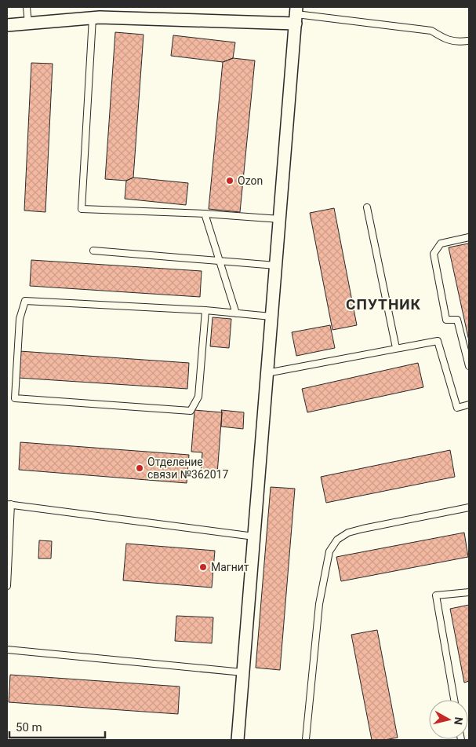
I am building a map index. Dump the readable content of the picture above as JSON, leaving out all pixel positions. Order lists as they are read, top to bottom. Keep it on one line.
{"districts":["СПУТНИК"],"places":["Ozon","Отделение связи №362017","Магнит"],"scale_bar":"50 m","north":"right"}
